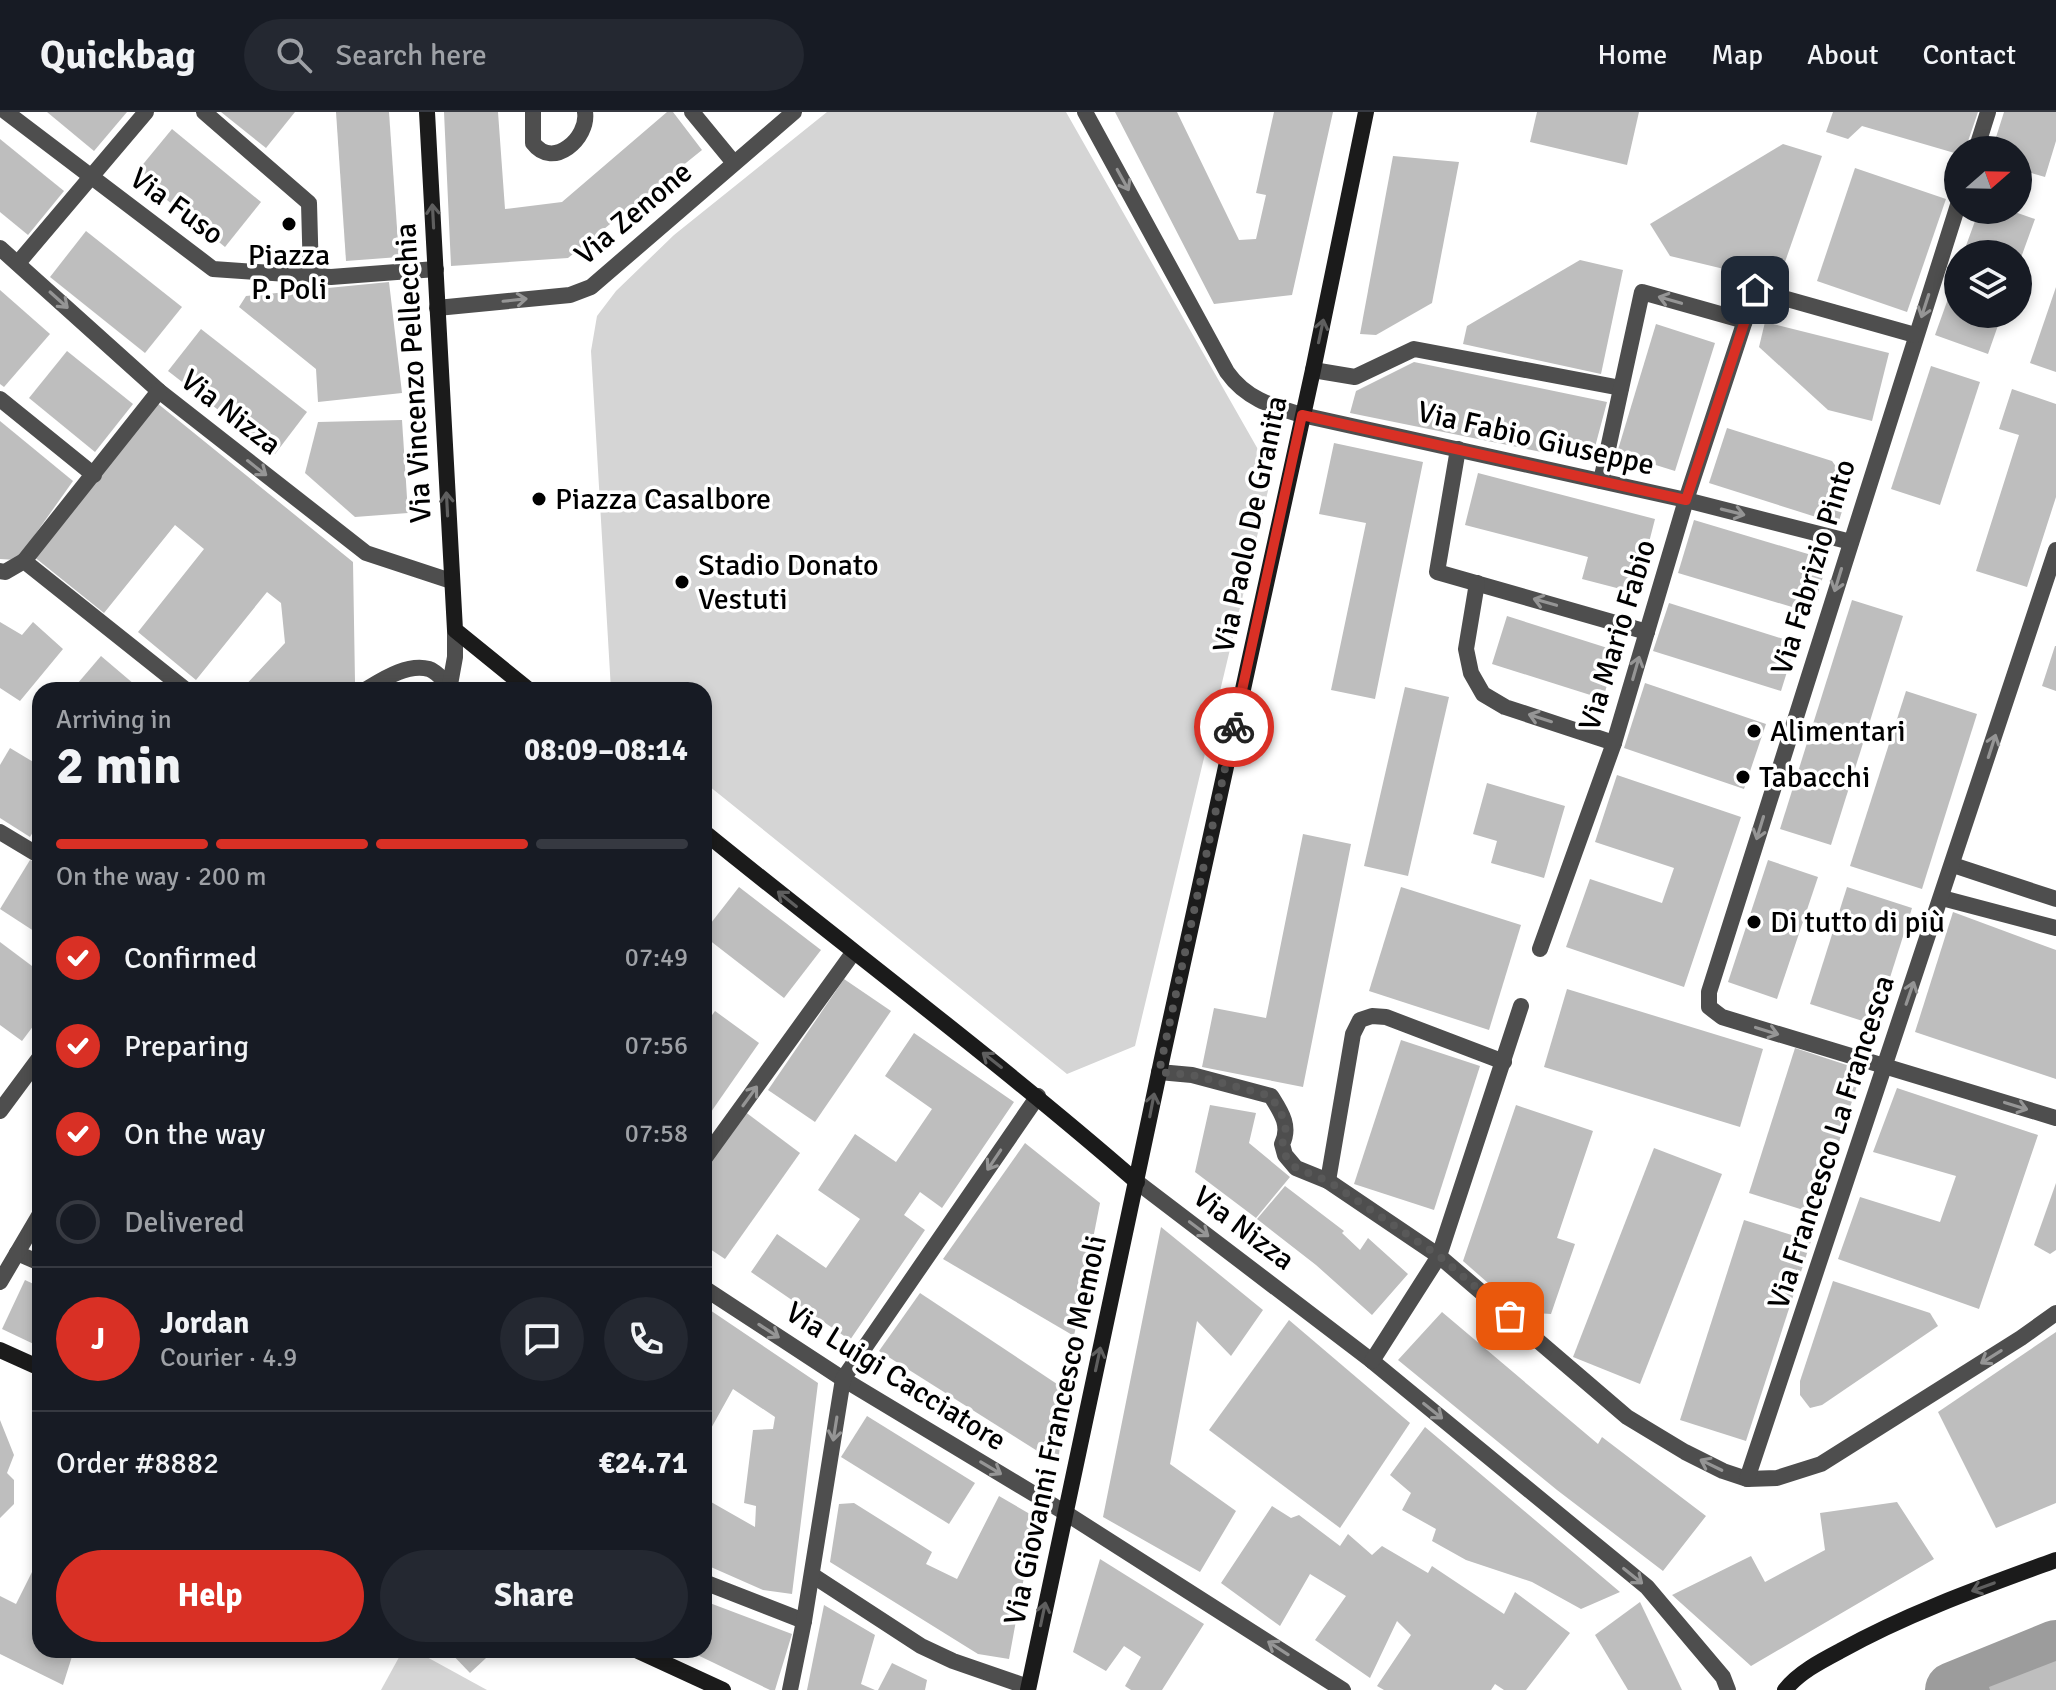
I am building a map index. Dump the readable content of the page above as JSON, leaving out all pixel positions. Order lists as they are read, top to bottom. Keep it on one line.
{"streets":{"main road":["Via Vincenzo Pellecchia","Via Nizza","Via Paolo De Granita","Via Giovanni Francesco Memoli"],"street":["Via Fuso","Via Zenone","Via Fabio Giuseppe","Via Fabrizio Pinto","Via Mario Fabio","Via Francesco La Francesca","Via Luigi Cacciatore"]},"crossings":[["Via Fuso","Via Vincenzo Pellecchia"],["Via Zenone","Via Vincenzo Pellecchia"],["Via Vincenzo Pellecchia","Via Nizza"],["Via Nizza","Via Paolo De Granita"],["Via Nizza","Via Giovanni Francesco Memoli"],["Via Fabio Giuseppe","Via Paolo De Granita"],["Via Fabio Giuseppe","Via Fabrizio Pinto"],["Via Fabio Giuseppe","Via Mario Fabio"],["Via Paolo De Granita","Via Giovanni Francesco Memoli"],["Via Fabrizio Pinto","Via Mario Fabio"],["Via Fabrizio Pinto","Via Francesco La Francesca"],["Via Luigi Cacciatore","Via Giovanni Francesco Memoli"]],"one_way":["Via Zenone","Via Vincenzo Pellecchia","Via Fabio Giuseppe","Via Fabrizio Pinto","Via Francesco La Francesca","Via Giovanni Francesco Memoli"],"places":["Piazza P. Poli","Piazza Casalbore","Stadio Donato Vestuti","Alimentari","Tabacchi","Di tutto di più"],"north":"right","page":{"header":"Quickbag","search":"Search here","nav":["Home","Map","About","Contact"],"heading":["2 min","Arriving in","08:09–08:14"],"panel":["Jordan","Courier · 4.9","Order #8882","€24.71"],"bar":"On the way · 200 m","list":[["Confirmed","07:49"],["Preparing","07:56"],["On the way","07:58"],"Delivered"],"round":"J","buttons":["Help","Share"]}}
